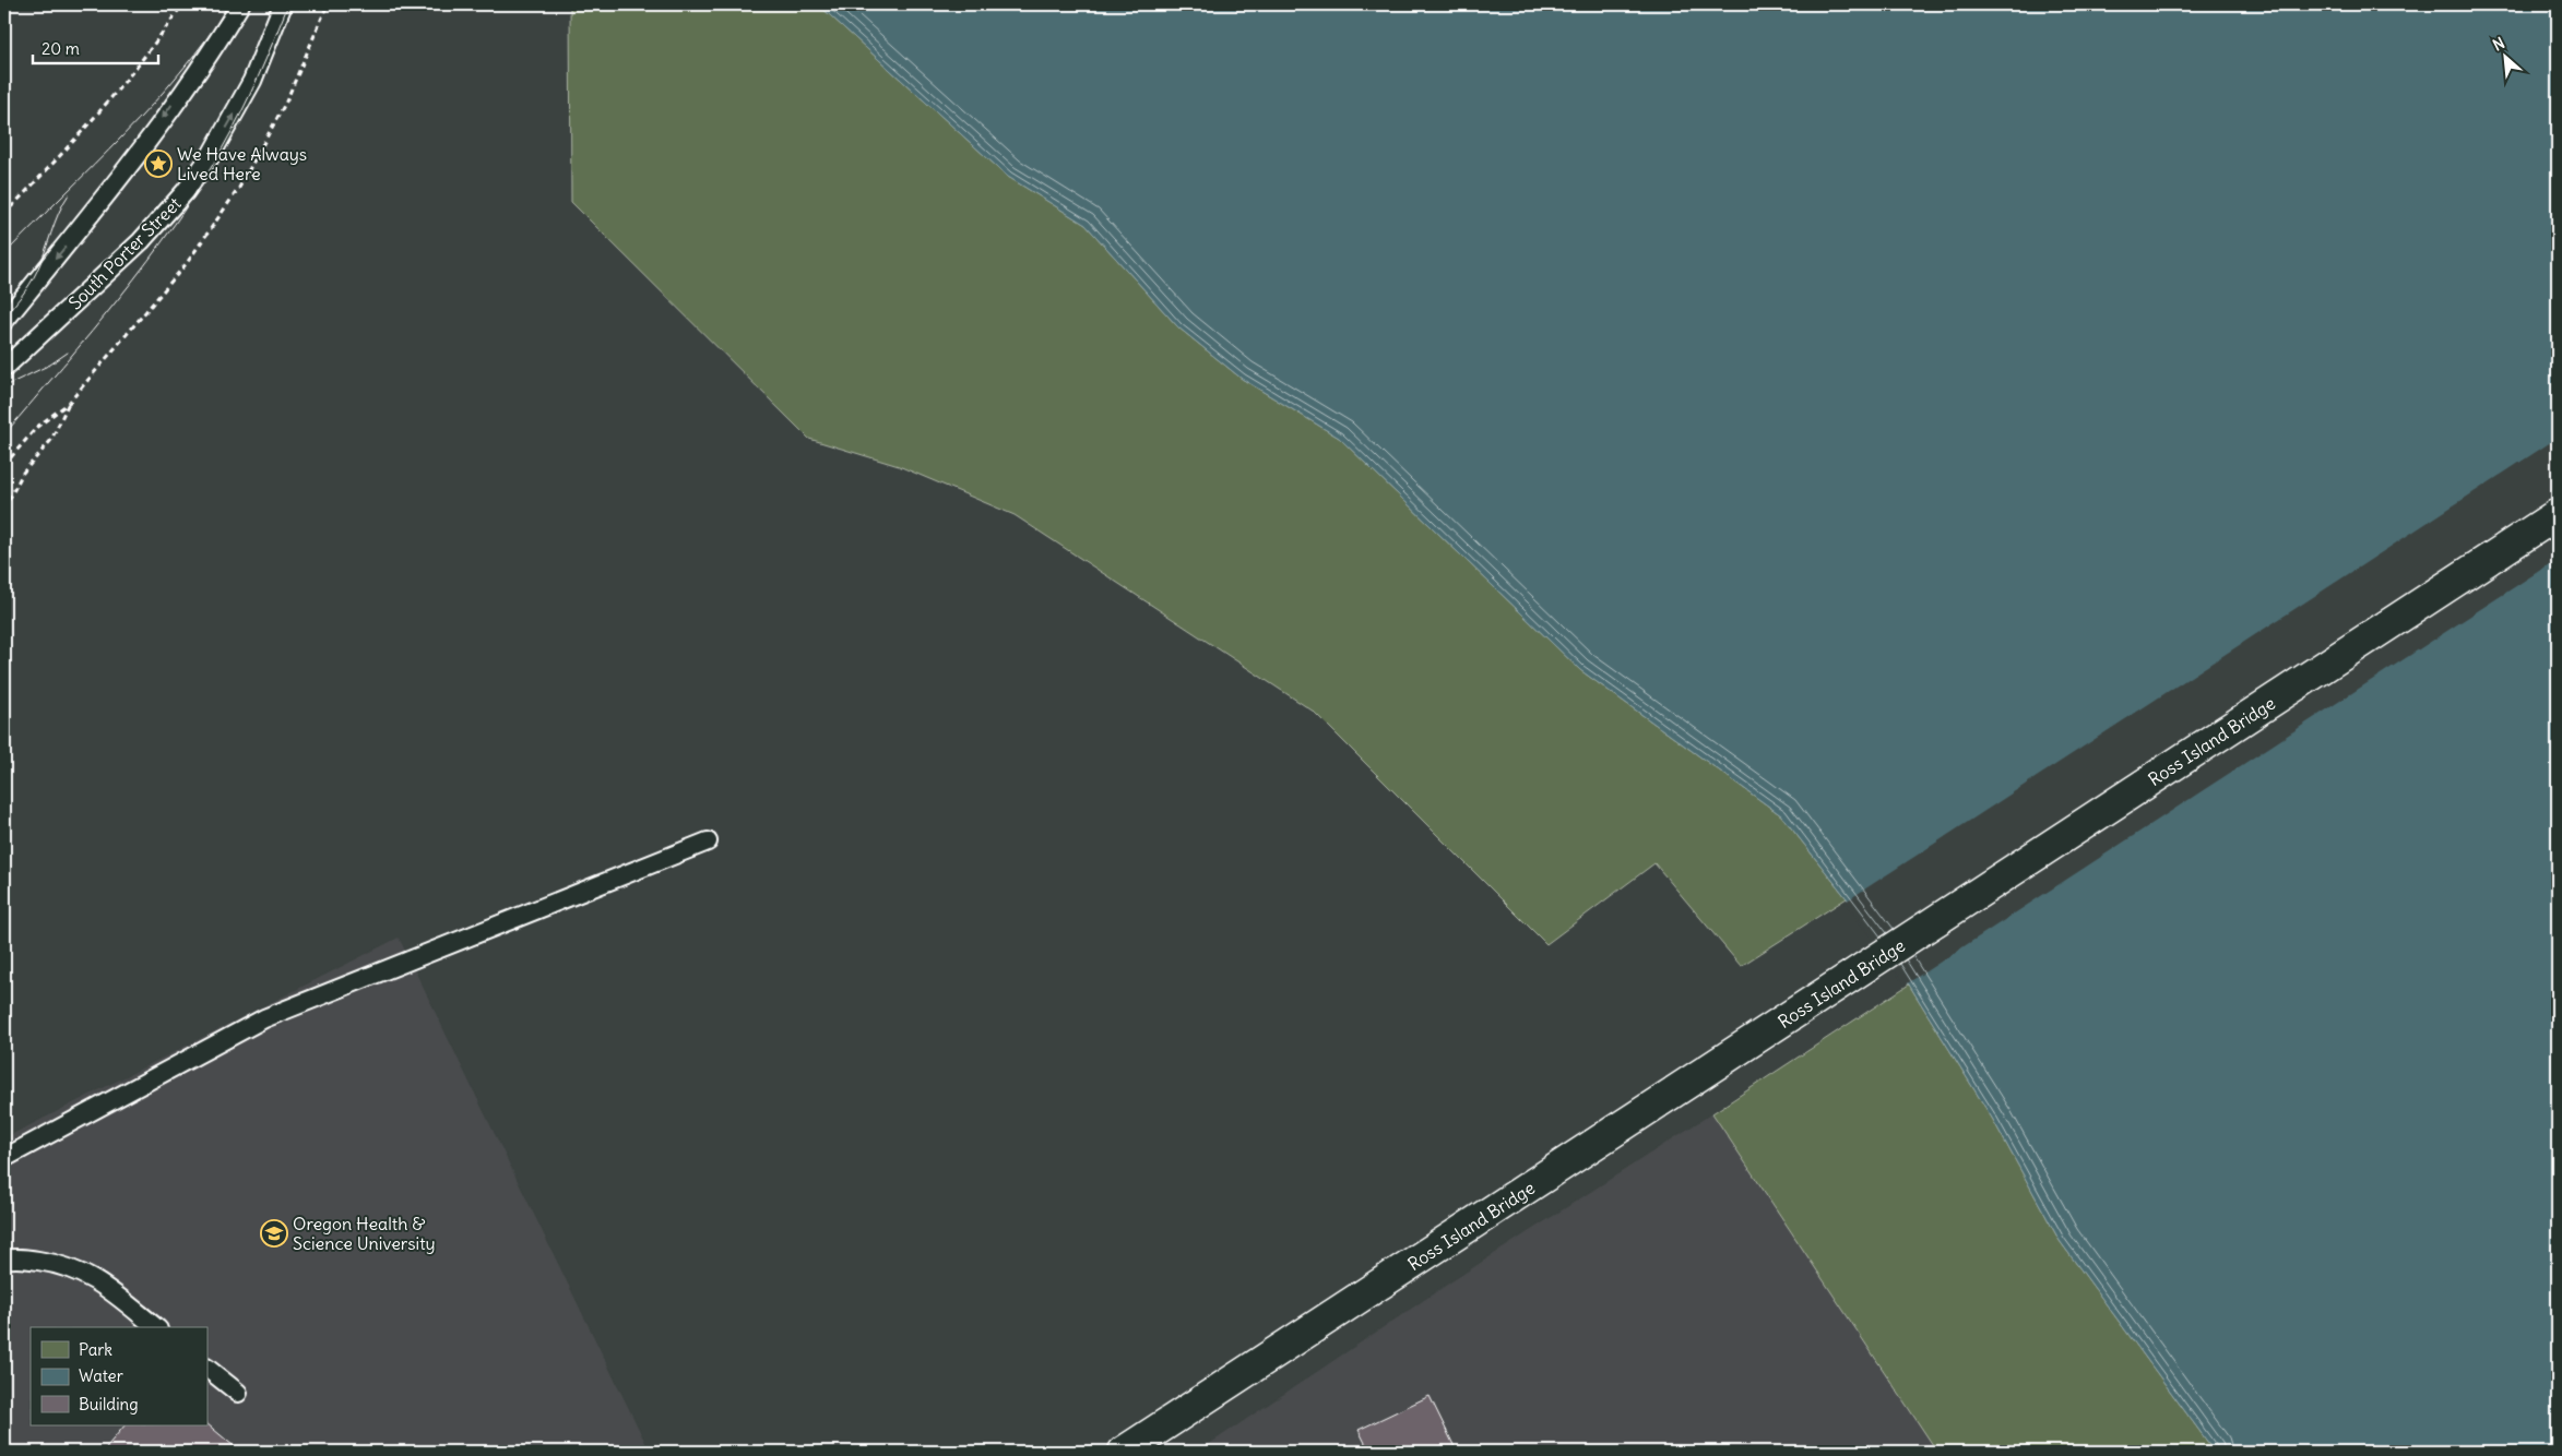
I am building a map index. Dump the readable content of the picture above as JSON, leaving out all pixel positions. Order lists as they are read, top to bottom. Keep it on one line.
{"streets":{"highway":["Ross Island Bridge"],"lane":["South Porter Street"]},"places":{"place":["We Have Always Lived Here"],"school or university":["Oregon Health & Science University"]},"legend":["Park","Water","Building"],"scale_bar":"20 m","north":"top left"}
